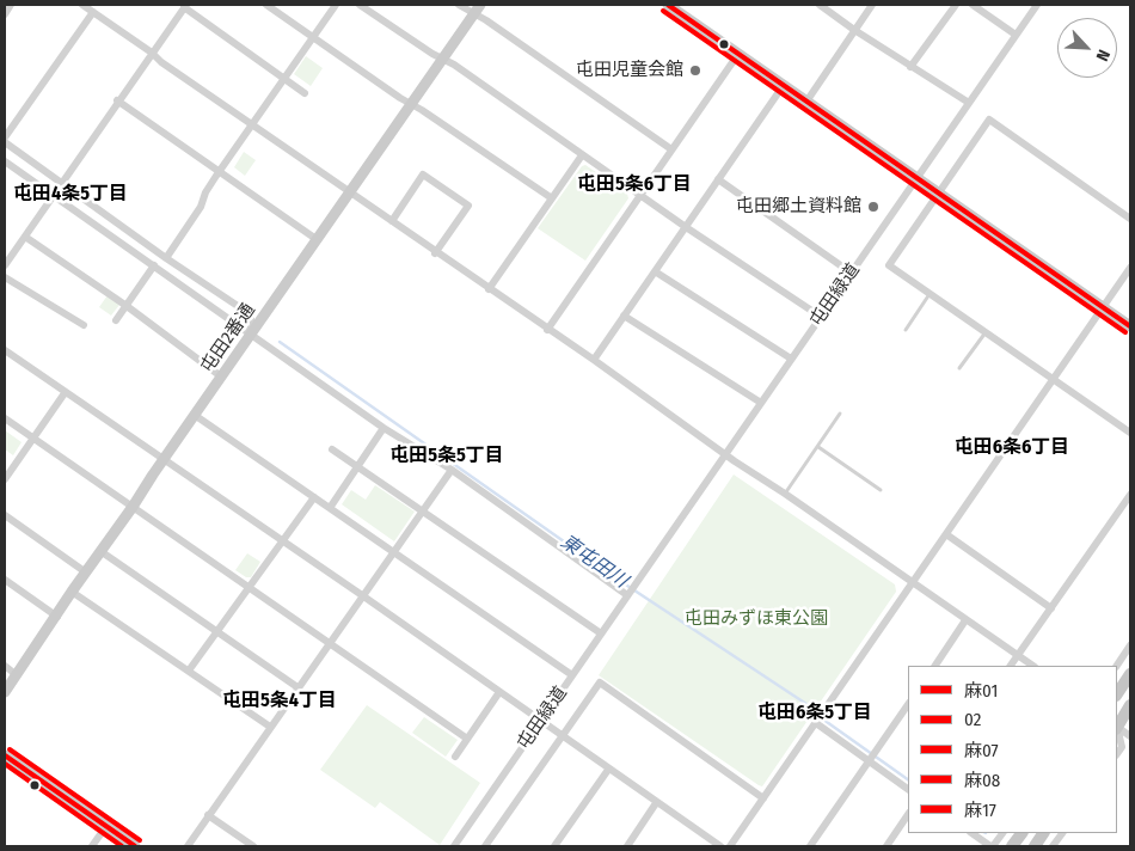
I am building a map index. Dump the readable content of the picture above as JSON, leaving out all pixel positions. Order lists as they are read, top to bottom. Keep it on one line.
{"streets":{"street":["屯田緑道","屯田2番通"]},"districts":["屯田5条6丁目","屯田4条5丁目","屯田6条6丁目","屯田5条5丁目","屯田5条4丁目","屯田6条5丁目"],"water":["東屯田川"],"parks":["屯田みずほ東公園"],"places":["屯田児童会館","屯田郷土資料館"],"lines":["transit line 麻01","transit line 02","transit line 麻17","transit line 麻07","transit line 麻08"],"legend":["麻01","02","麻07","麻08","麻17"],"north":"bottom right"}
